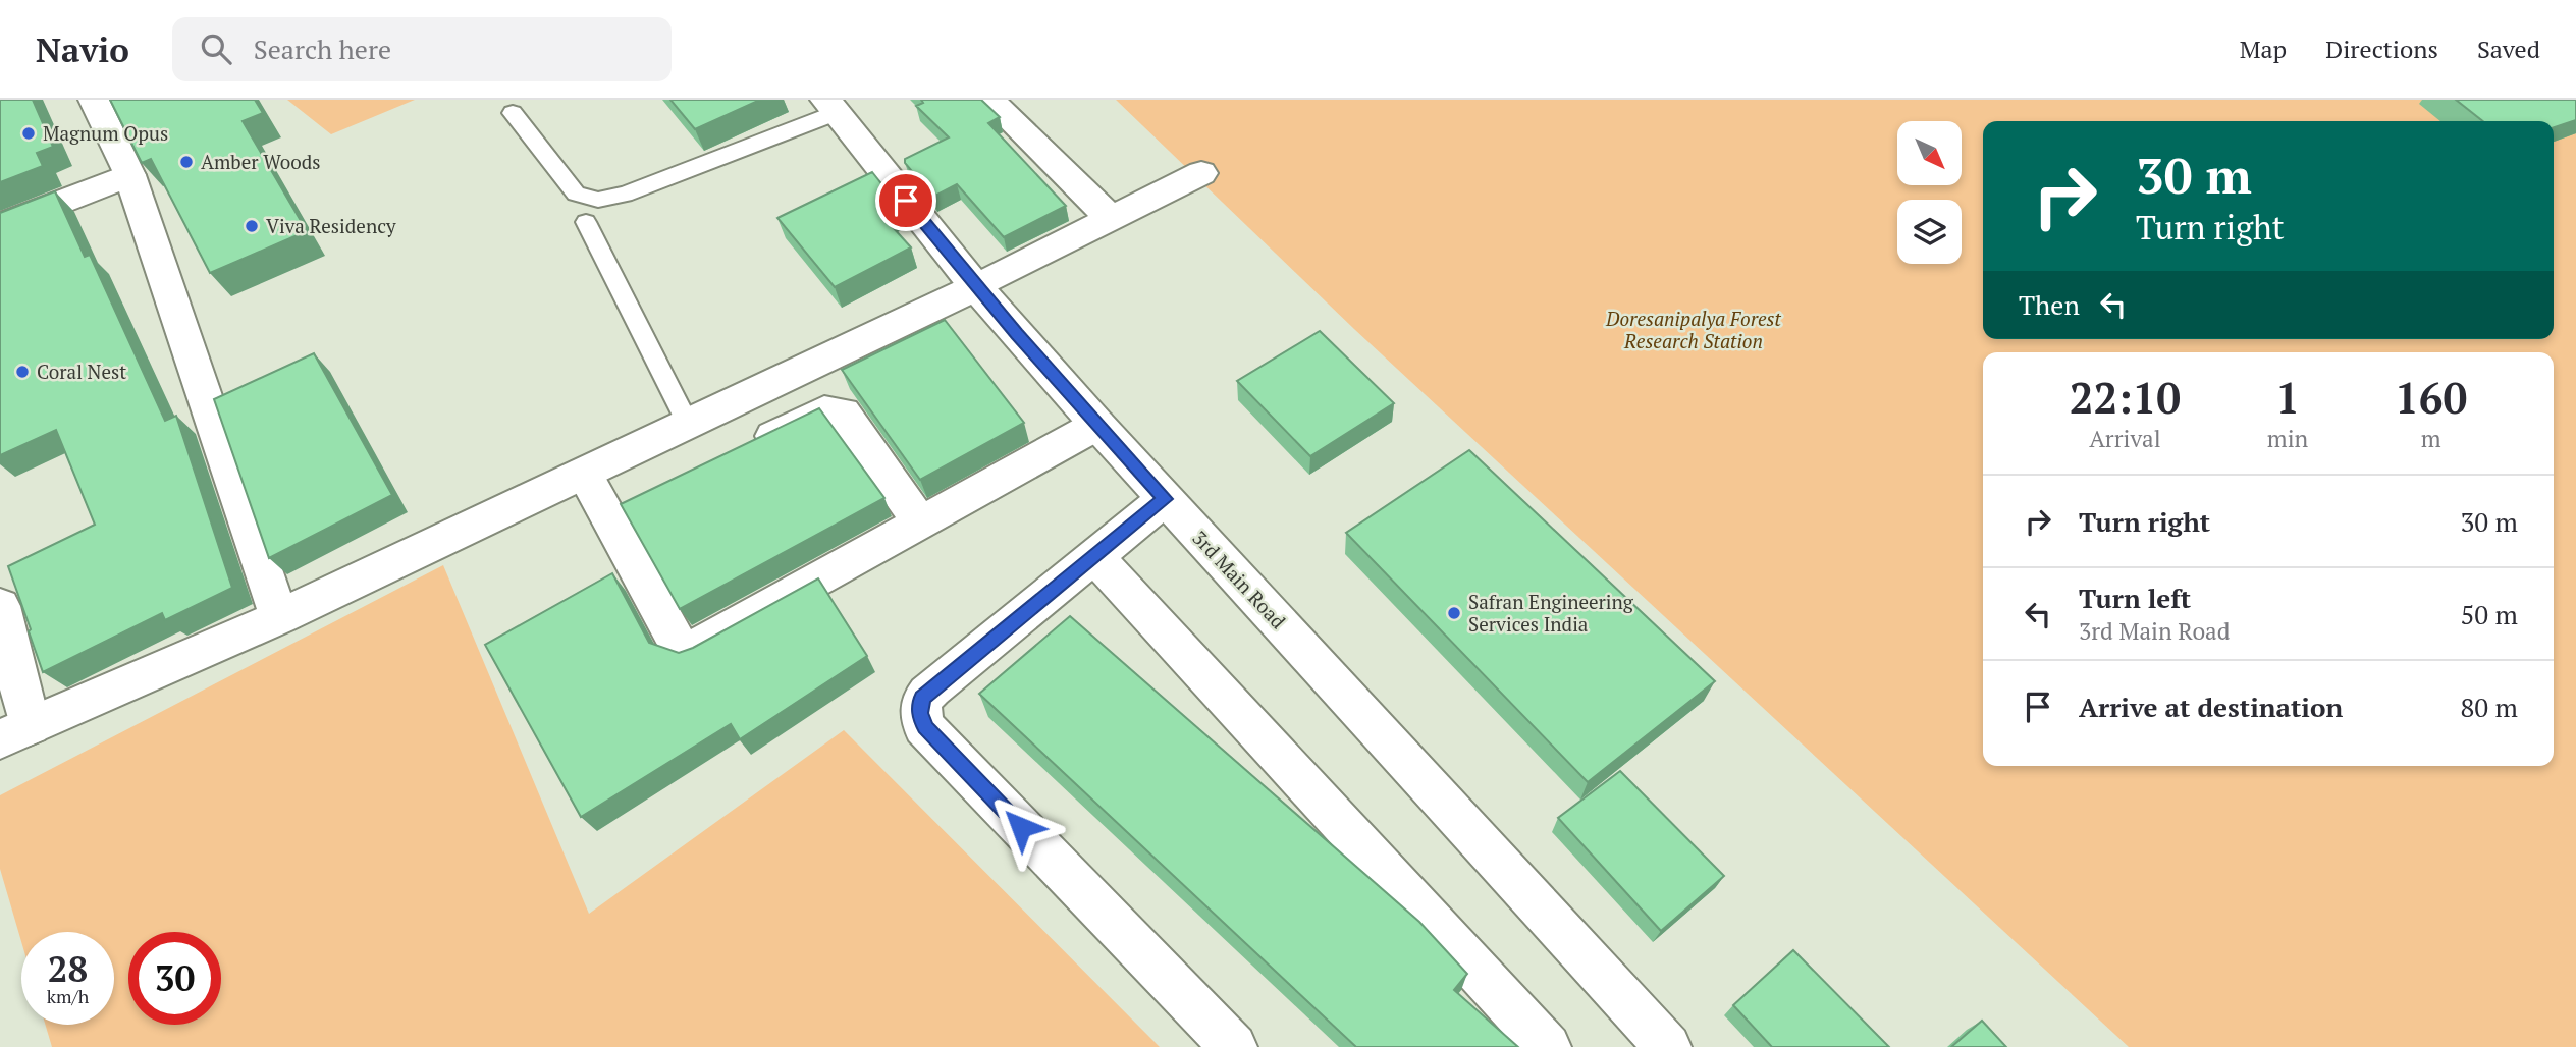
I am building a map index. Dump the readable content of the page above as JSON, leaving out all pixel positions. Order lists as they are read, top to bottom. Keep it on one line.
{"streets":{"street":["3rd Main Road"]},"parks":["Doresanipalya Forest Research Station"],"places":["Magnum Opus","Amber Woods","Viva Residency","Coral Nest","Safran Engineering Services India"],"north":"bottom right","page":{"header":"Navio","search":"Search here","nav":["Map","Directions","Saved"],"turn":["30 m","Turn right"],"then":"Then","eta":["22:10","Arrival","1","min","160","m"],"list":[{"name":"Turn right","value":"30 m"},{"name":"Turn left","note":"3rd Main Road","value":"50 m"},{"name":"Arrive at destination","value":"80 m"}],"speed":"28 km/h","limit":"30"}}
